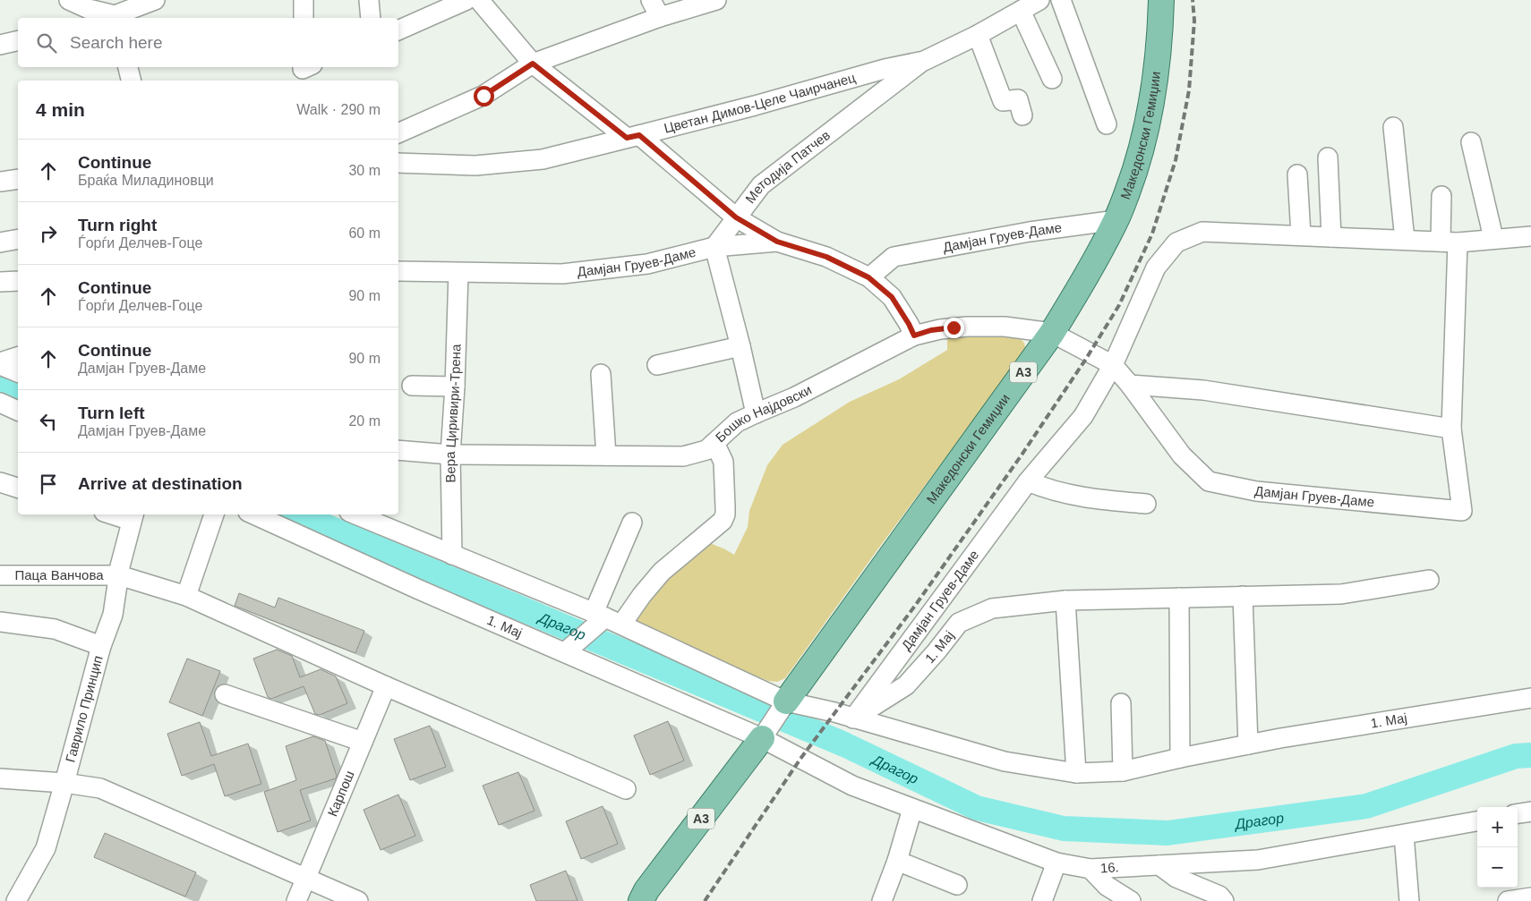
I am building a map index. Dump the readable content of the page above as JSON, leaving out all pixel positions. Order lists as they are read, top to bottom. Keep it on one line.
{"streets":{"main road":["Македонски Гемиџии","A3"],"street":["Цветан Димов-Целе Чаирчанец","Методија Патчев","Дамјан Груев-Даме","Вера Циривири-Трена","Бошко Најдовски","Паца Ванчова","1. Мај","Гаврило Принцип","Карпош","16."]},"crossings":[["Цветан Димов-Целе Чаирчанец","Методија Патчев"],["Македонски Гемиџии","Дамјан Груев-Даме"],["Македонски Гемиџии","A3"],["Македонски Гемиџии","1. Мај"],["Методија Патчев","Дамјан Груев-Даме"],["Дамјан Груев-Даме","Вера Циривири-Трена"],["Дамјан Груев-Даме","Бошко Најдовски"],["Дамјан Груев-Даме","1. Мај"],["A3","1. Мај"],["A3","16."],["Вера Циривири-Трена","Бошко Најдовски"],["Вера Циривири-Трена","1. Мај"],["Паца Ванчова","Гаврило Принцип"],["Паца Ванчова","Карпош"],["1. Мај","16."]],"water":["Драгор"],"page":{"search":"Search here","heading":["4 min","Walk · 290 m"],"list":[["Continue","Браќа Миладиновци","30 m"],["Turn right","Ѓорѓи Делчев-Гоце","60 m"],["Continue","Ѓорѓи Делчев-Гоце","90 m"],["Continue","Дамјан Груев-Даме","90 m"],["Turn left","Дамјан Груев-Даме","20 m"],"Arrive at destination"],"map_buttons":["+","−"]}}
